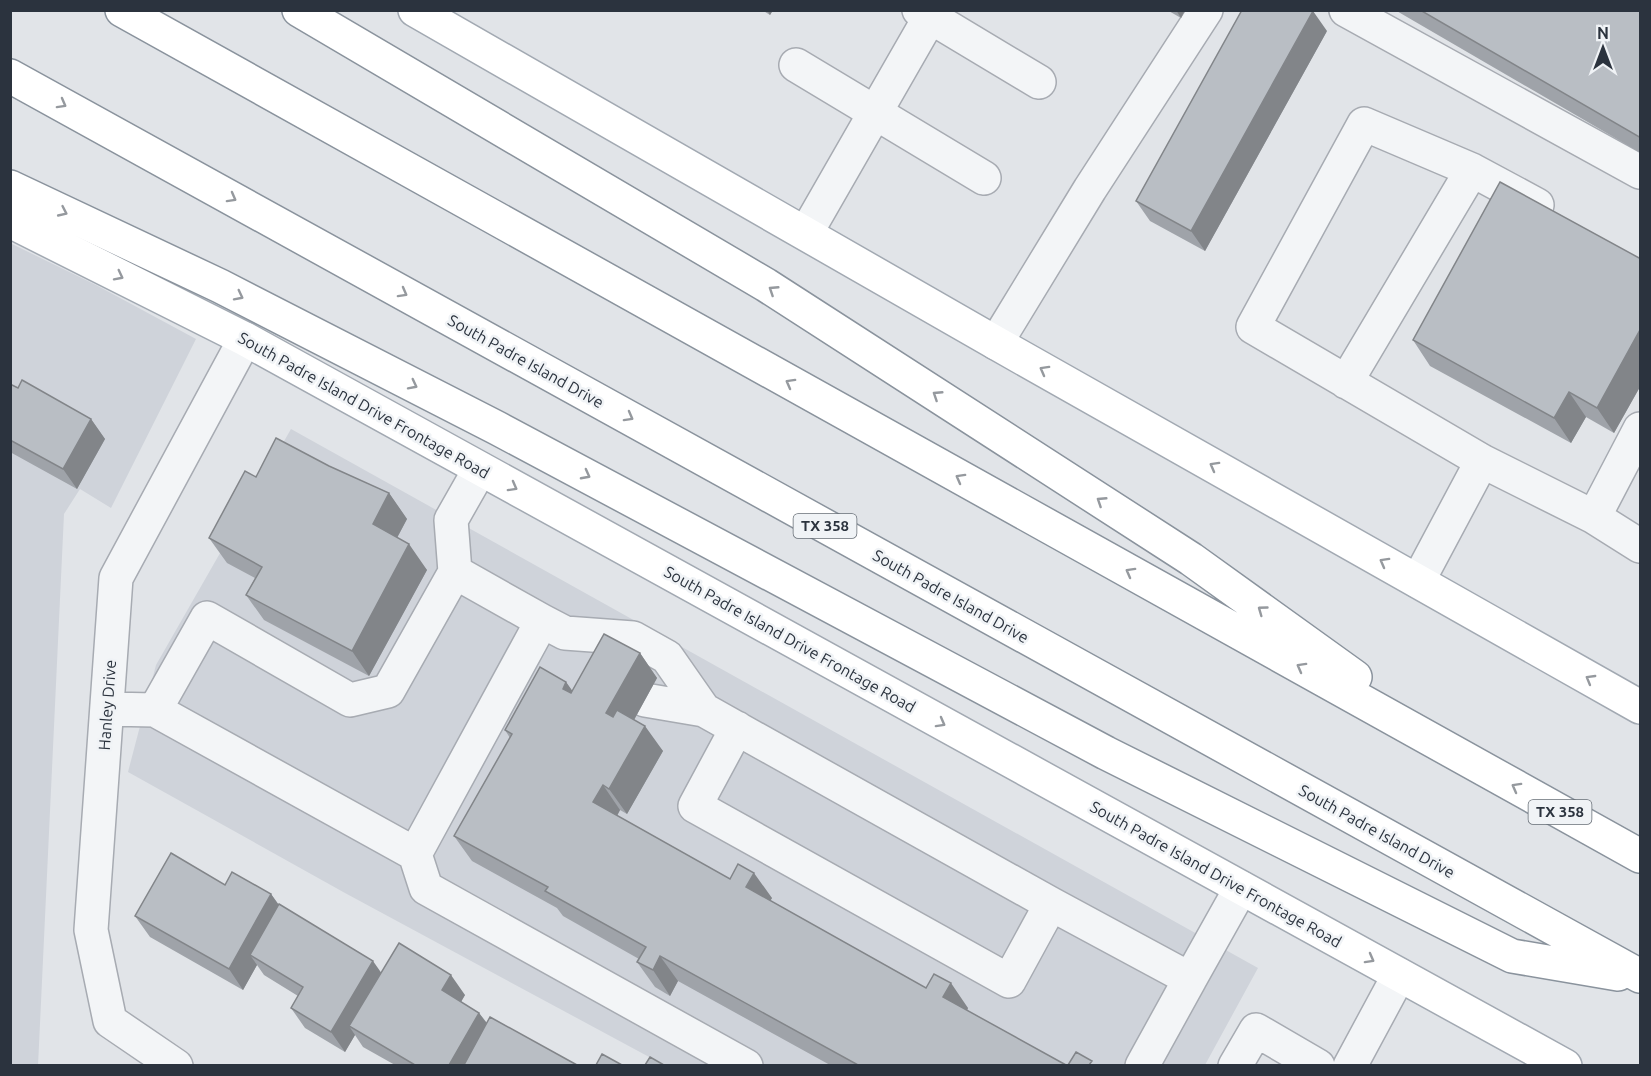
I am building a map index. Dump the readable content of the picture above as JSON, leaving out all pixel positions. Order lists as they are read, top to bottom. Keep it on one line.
{"streets":{"main road":["South Padre Island Drive","South Padre Island Drive Frontage Road","TX 358"],"street":["Hanley Drive"]},"crossings":[["South Padre Island Drive Frontage Road","Hanley Drive"]],"north":"top"}
